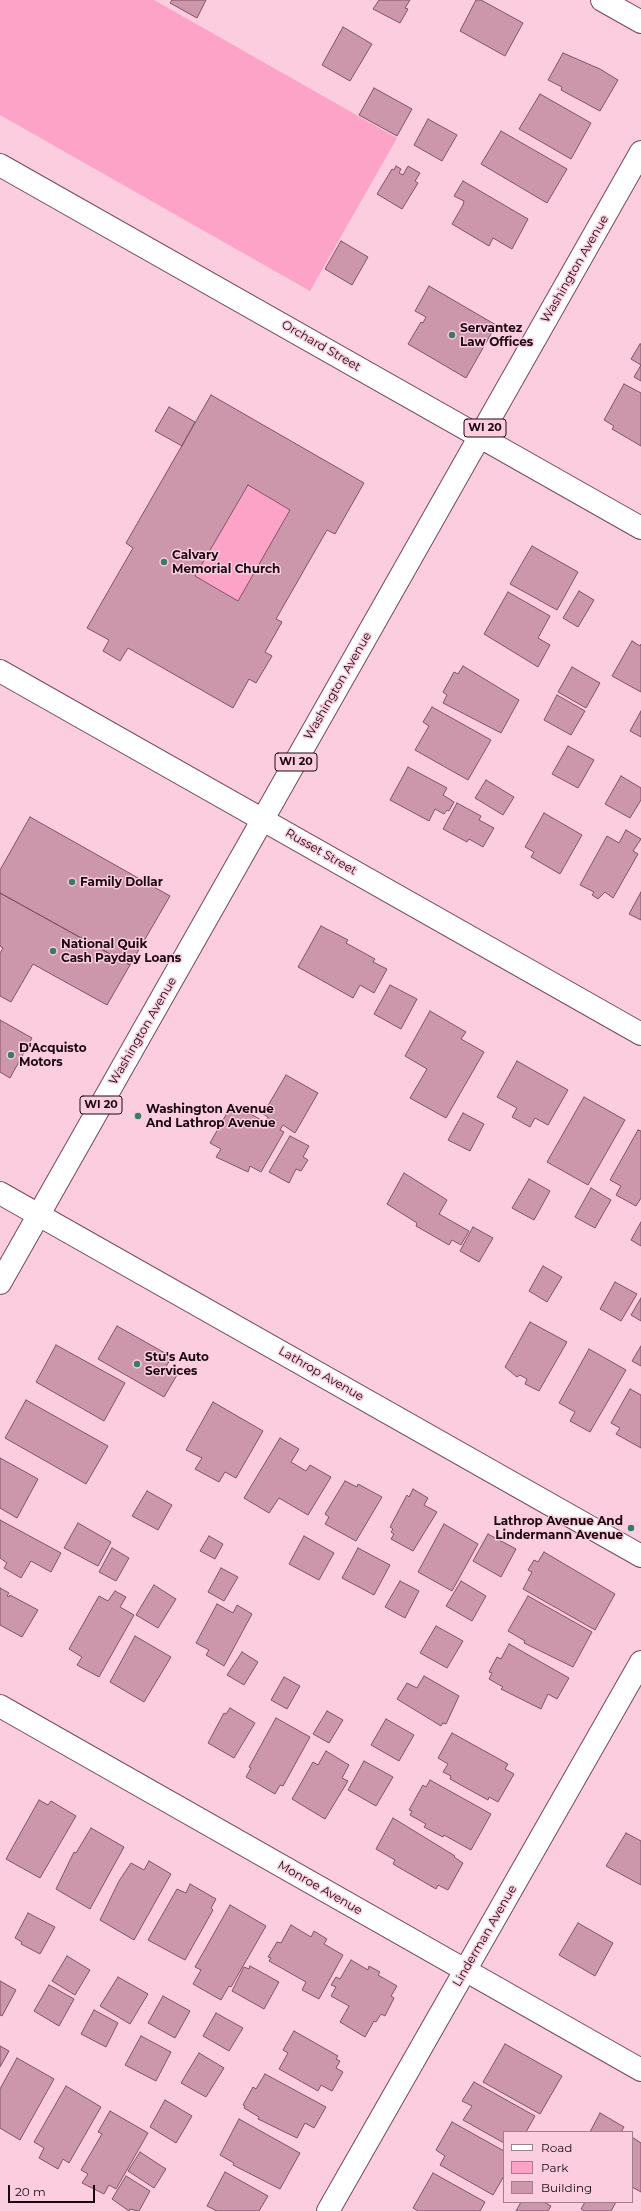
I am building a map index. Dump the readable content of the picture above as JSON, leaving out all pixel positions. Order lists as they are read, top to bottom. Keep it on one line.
{"streets":{"street":["Washington Avenue","Orchard Street","WI 20","Russet Street","Lathrop Avenue","Monroe Avenue","Linderman Avenue"]},"crossings":[["Washington Avenue","Orchard Street"],["Washington Avenue","Russet Street"],["Washington Avenue","Lathrop Avenue"],["Monroe Avenue","Linderman Avenue"]],"places":["Servantez Law Offices","Calvary Memorial Church","Family Dollar","National Quik Cash Payday Loans","D'Acquisto Motors","Washington Avenue And Lathrop Avenue","Stu's Auto Services","Lathrop Avenue And Lindermann Avenue"],"legend":["Road","Park","Building"],"scale_bar":"20 m"}
